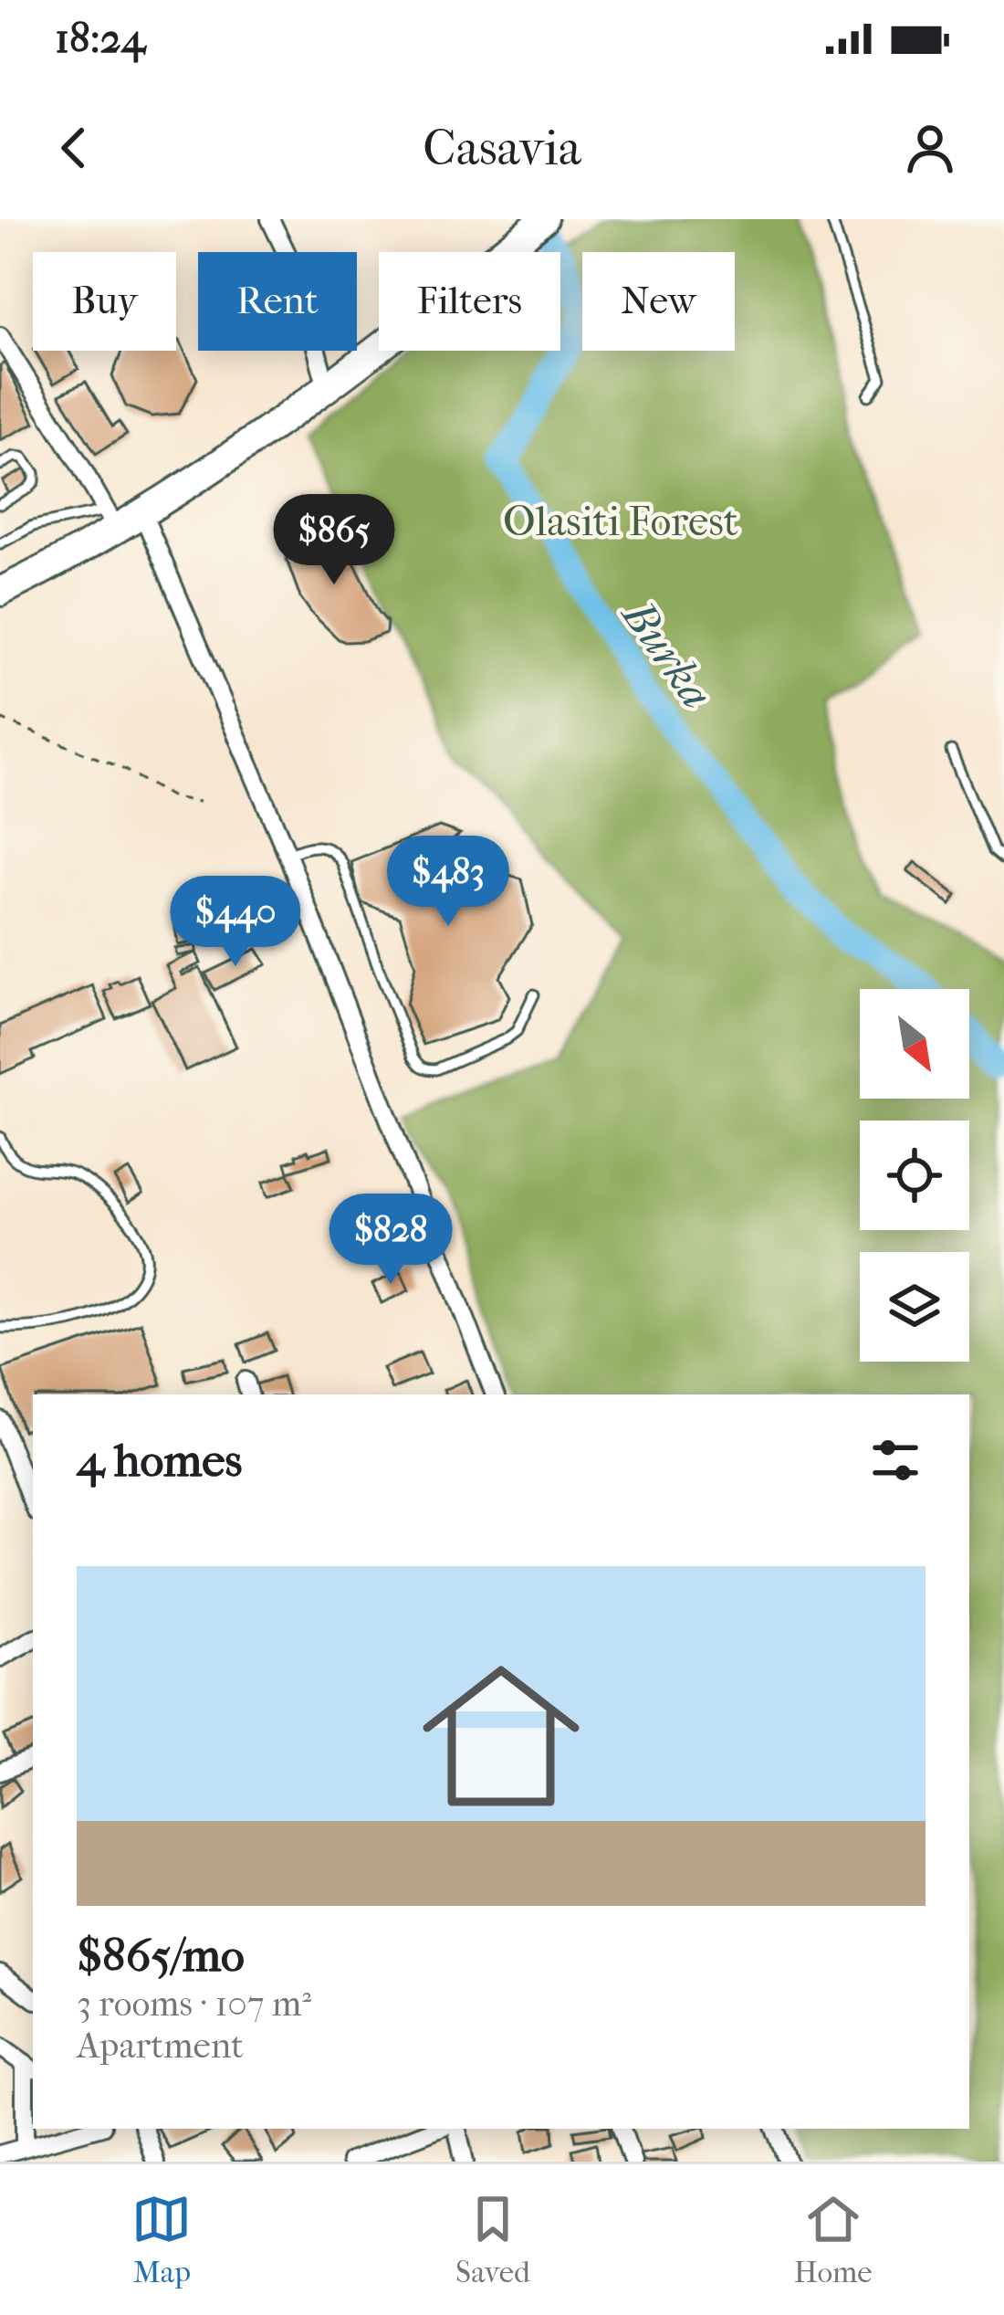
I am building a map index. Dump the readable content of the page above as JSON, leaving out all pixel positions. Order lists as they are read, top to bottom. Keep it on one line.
{"water":["Burka"],"parks":["Olasiti Forest"],"north":"bottom right","page":{"status":"18:24","header":"Casavia","chip":["Buy","Rent","Filters","New"],"price":["$865","$483","$440","$828"],"heading":"4 homes","list":[{"name":"$865/mo","note":"3 rooms · 107 m² · Apartment"}],"tabs":["Map","Saved","Home"]}}
